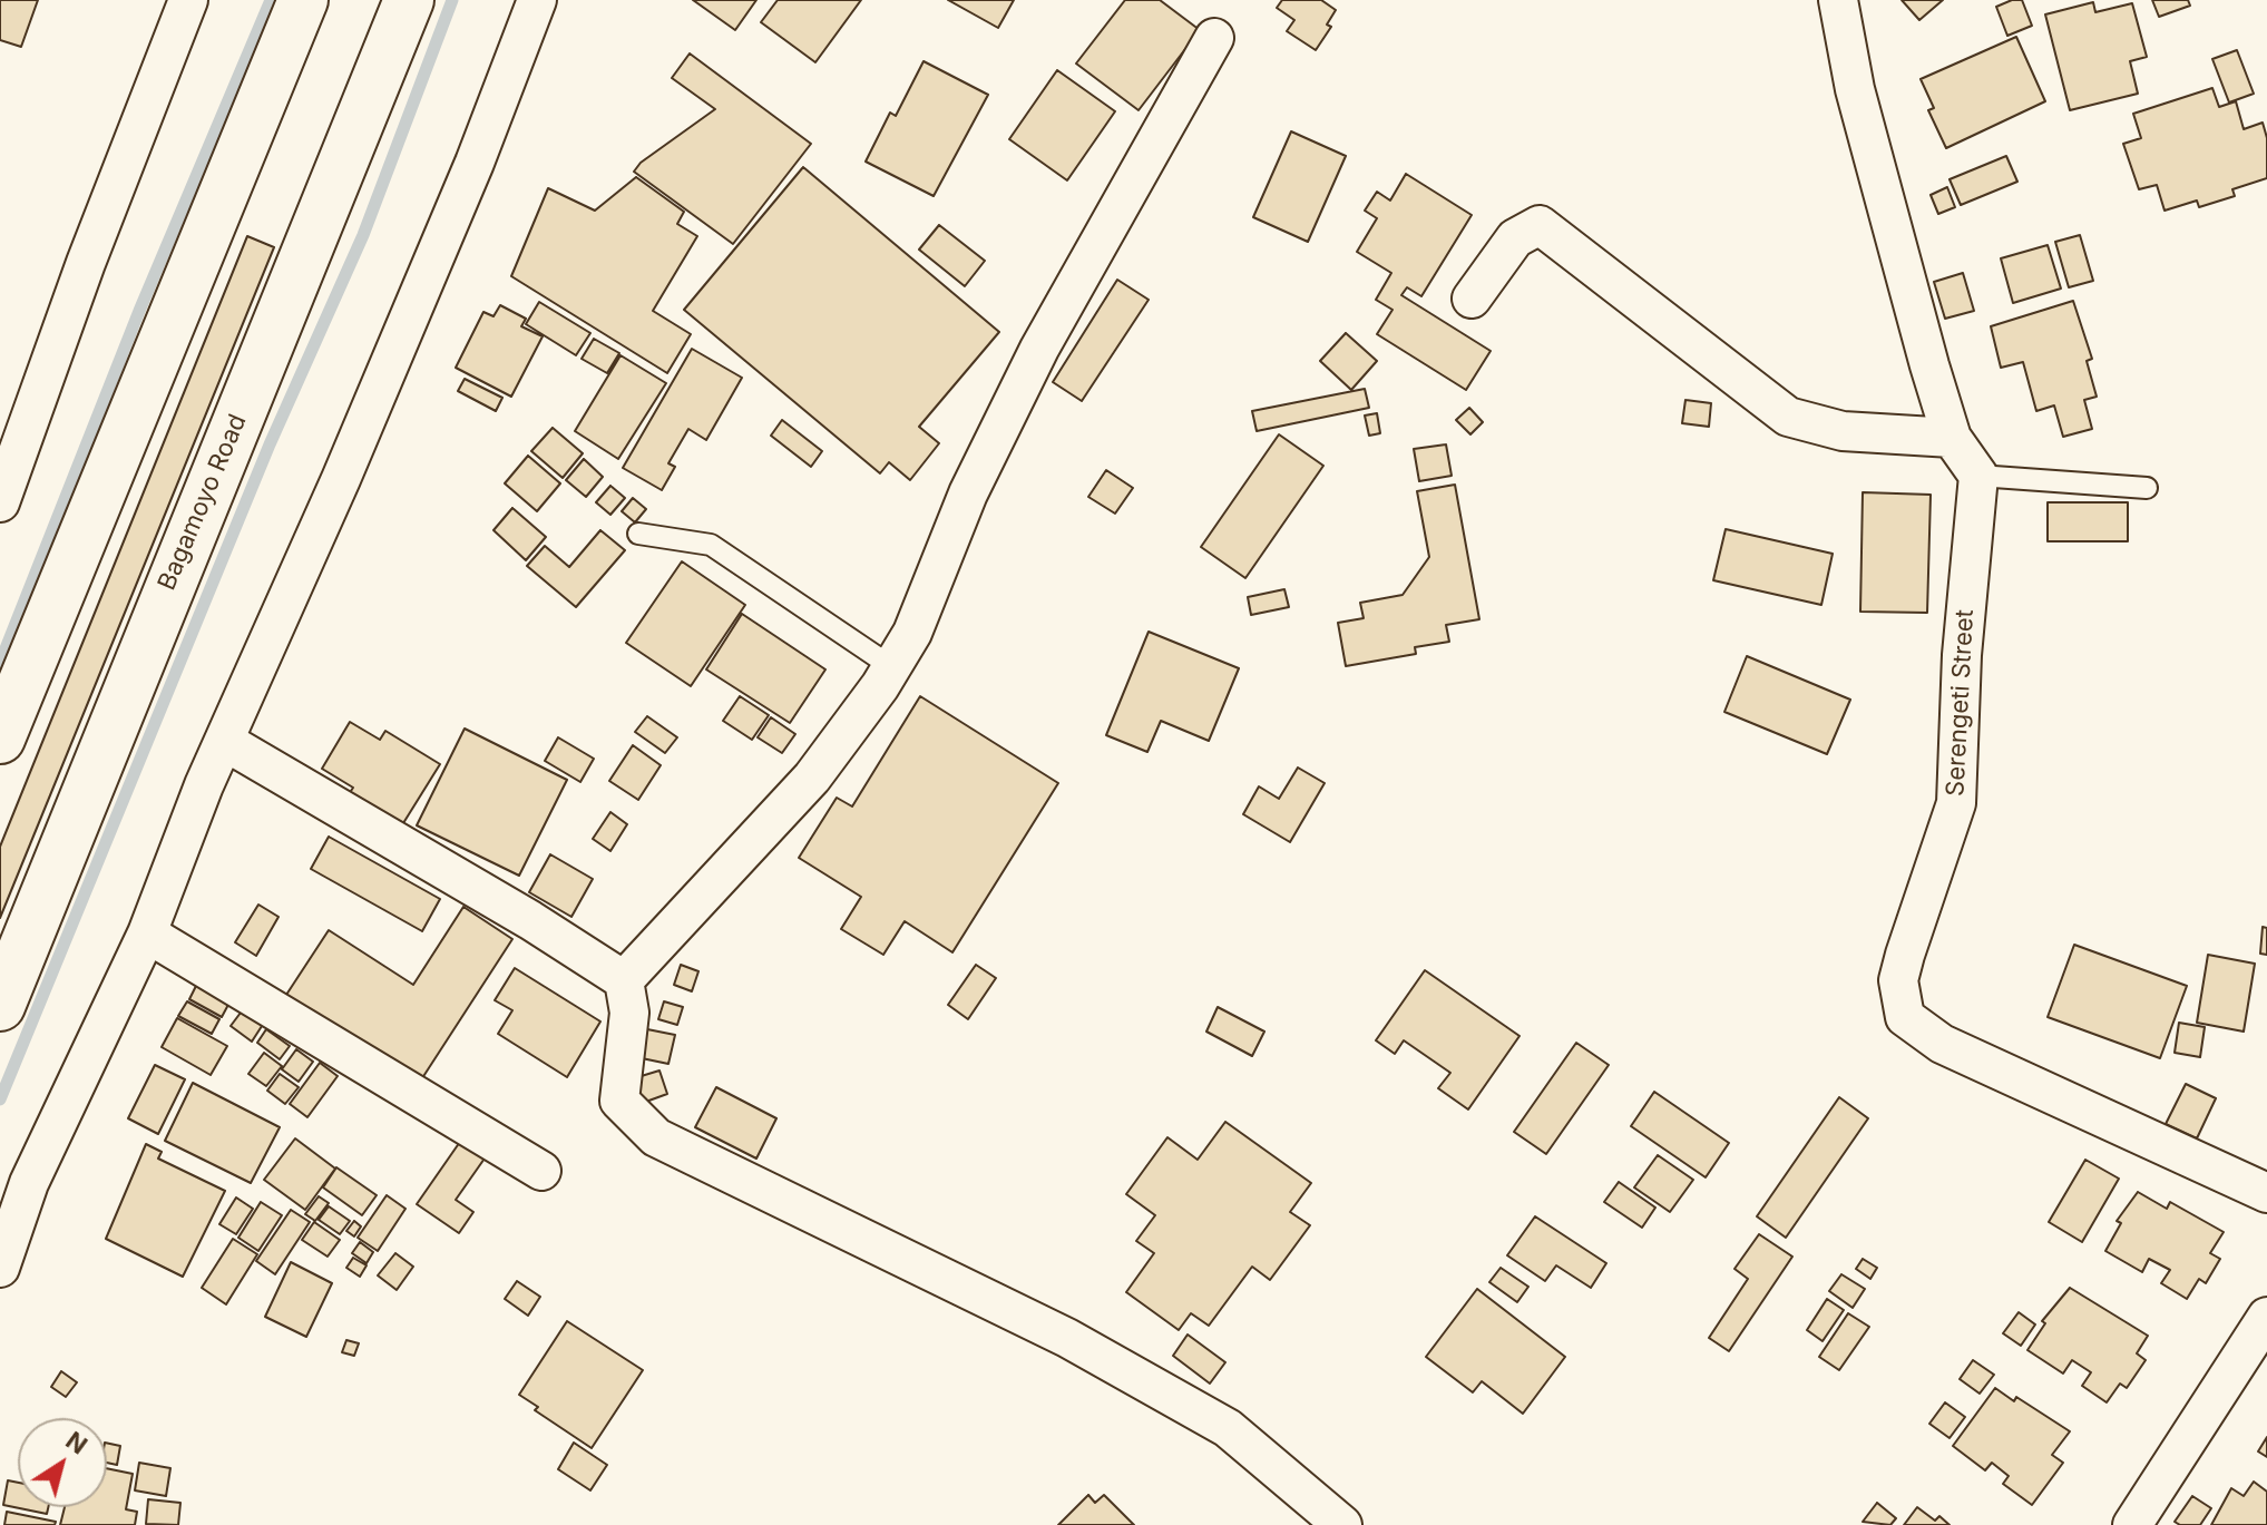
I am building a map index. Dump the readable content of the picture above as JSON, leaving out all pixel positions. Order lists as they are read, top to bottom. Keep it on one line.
{"streets":{"highway":["Bagamoyo Road"],"street":["Serengeti Street"]},"north":"top right"}
